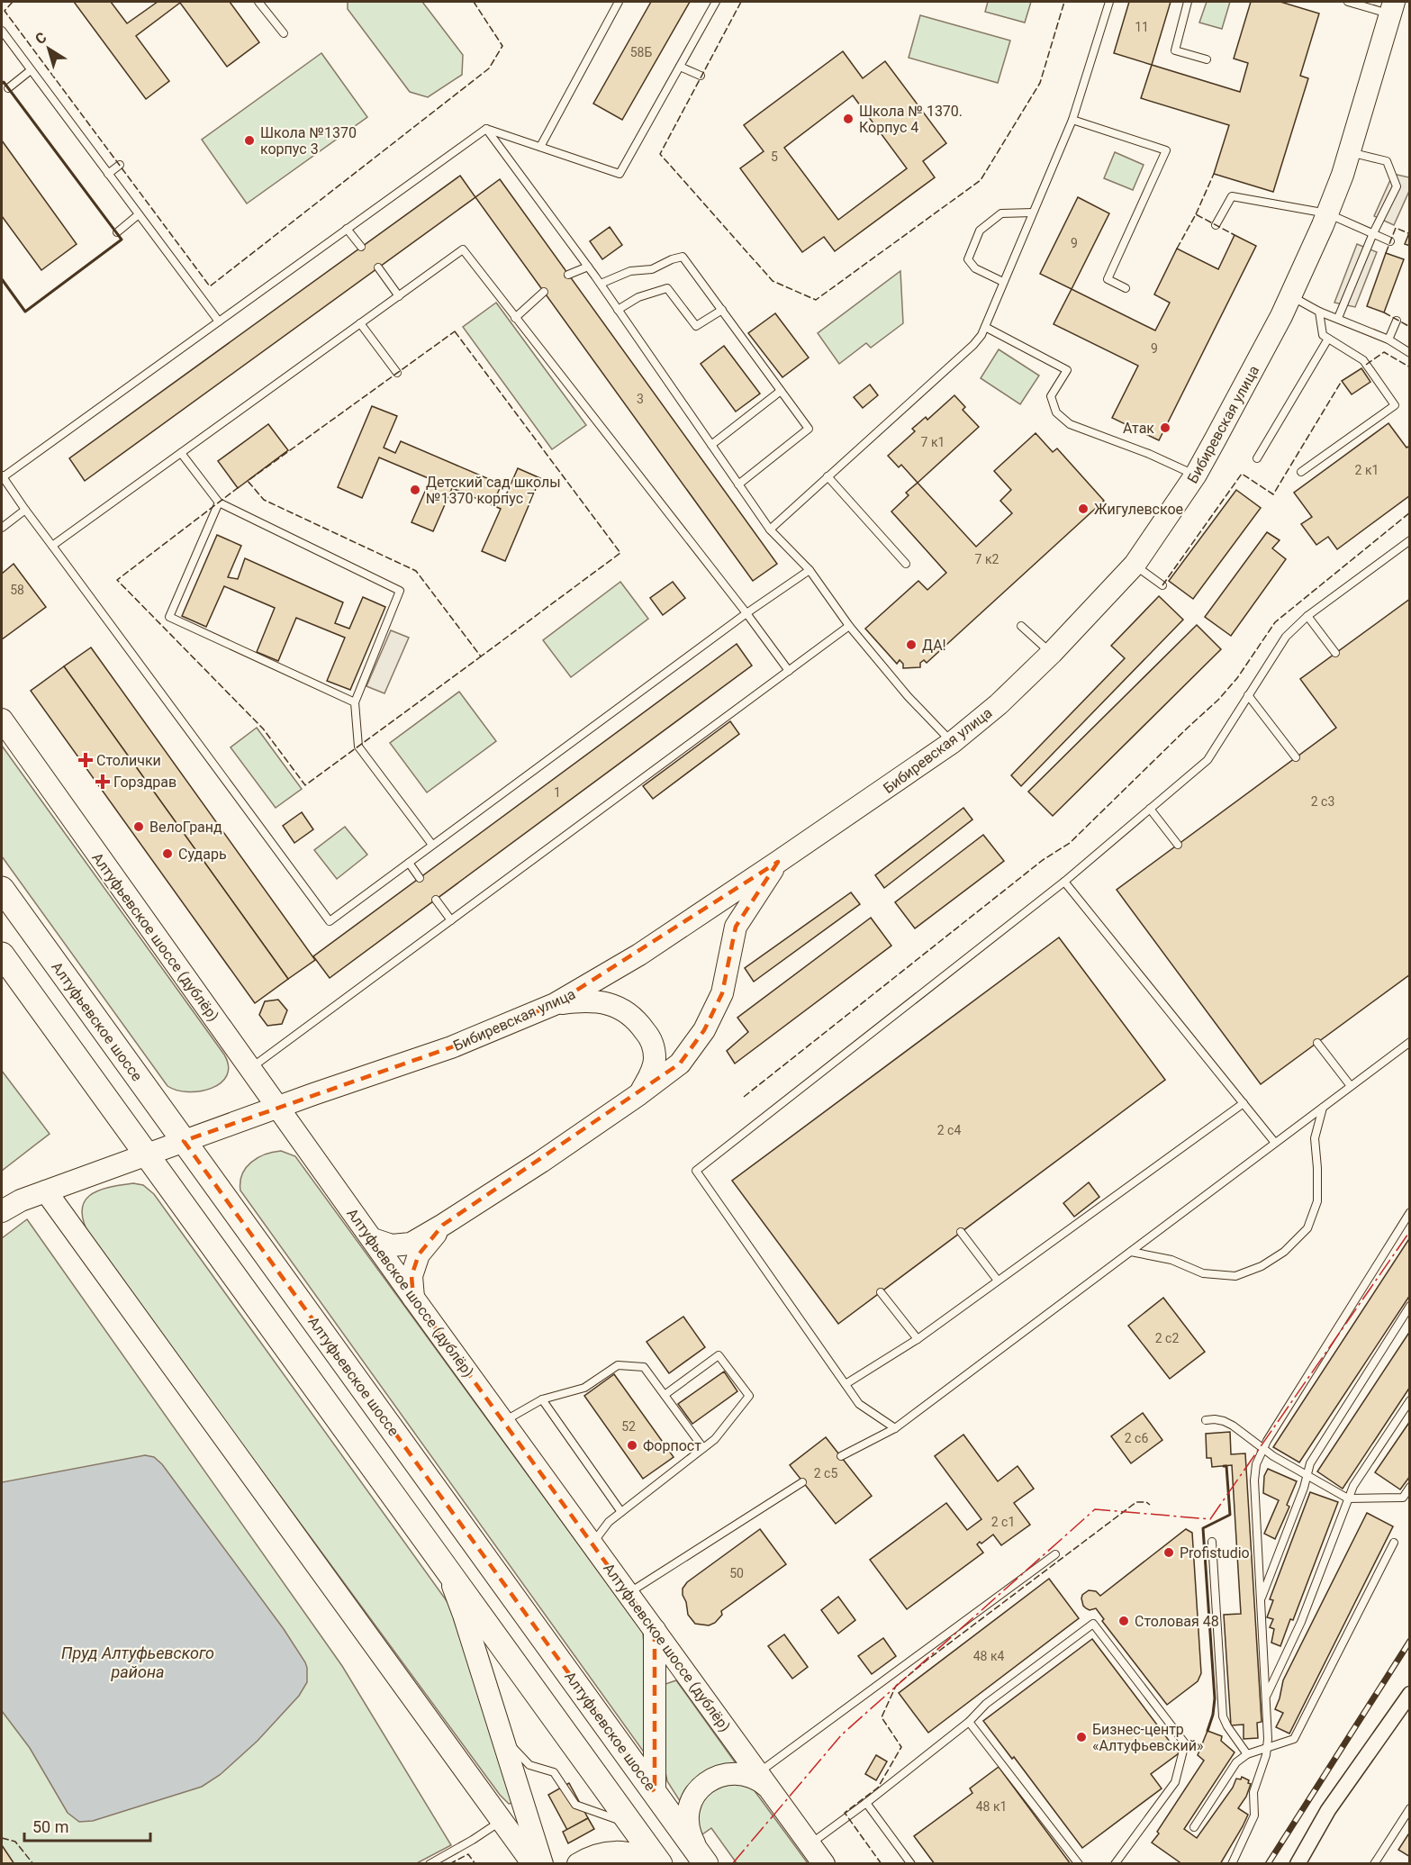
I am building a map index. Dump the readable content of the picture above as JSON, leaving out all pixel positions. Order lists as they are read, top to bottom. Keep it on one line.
{"streets":{"main road":["Бибиревская улица","Алтуфьевское шоссе (дублёр)","Алтуфьевское шоссе"]},"crossings":[["Бибиревская улица","Алтуфьевское шоссе (дублёр)"],["Бибиревская улица","Алтуфьевское шоссе"]],"water":["Пруд Алтуфьевского района"],"places":{"other":["Школа № 1370. Корпус 4","Школа №1370 корпус 3","Атак","Детский сад школы №1370 корпус 7","Жигулевское","ДА!","ВелоГранд","Сударь","Форпост","Profistudio","Столовая 48","Бизнес-центр «Алтуфьевский»"],"health":["Столички","Горздрав"]},"house_numbers":["11","58Б","5","9","9","3","7 к1","2 к1","7 к2","58","1","2 с3","2 с4","2 с2","52","2 с6","2 с5","2 с1","50","48 к4","48 к1"],"scale_bar":"50 m","north":"top left"}
